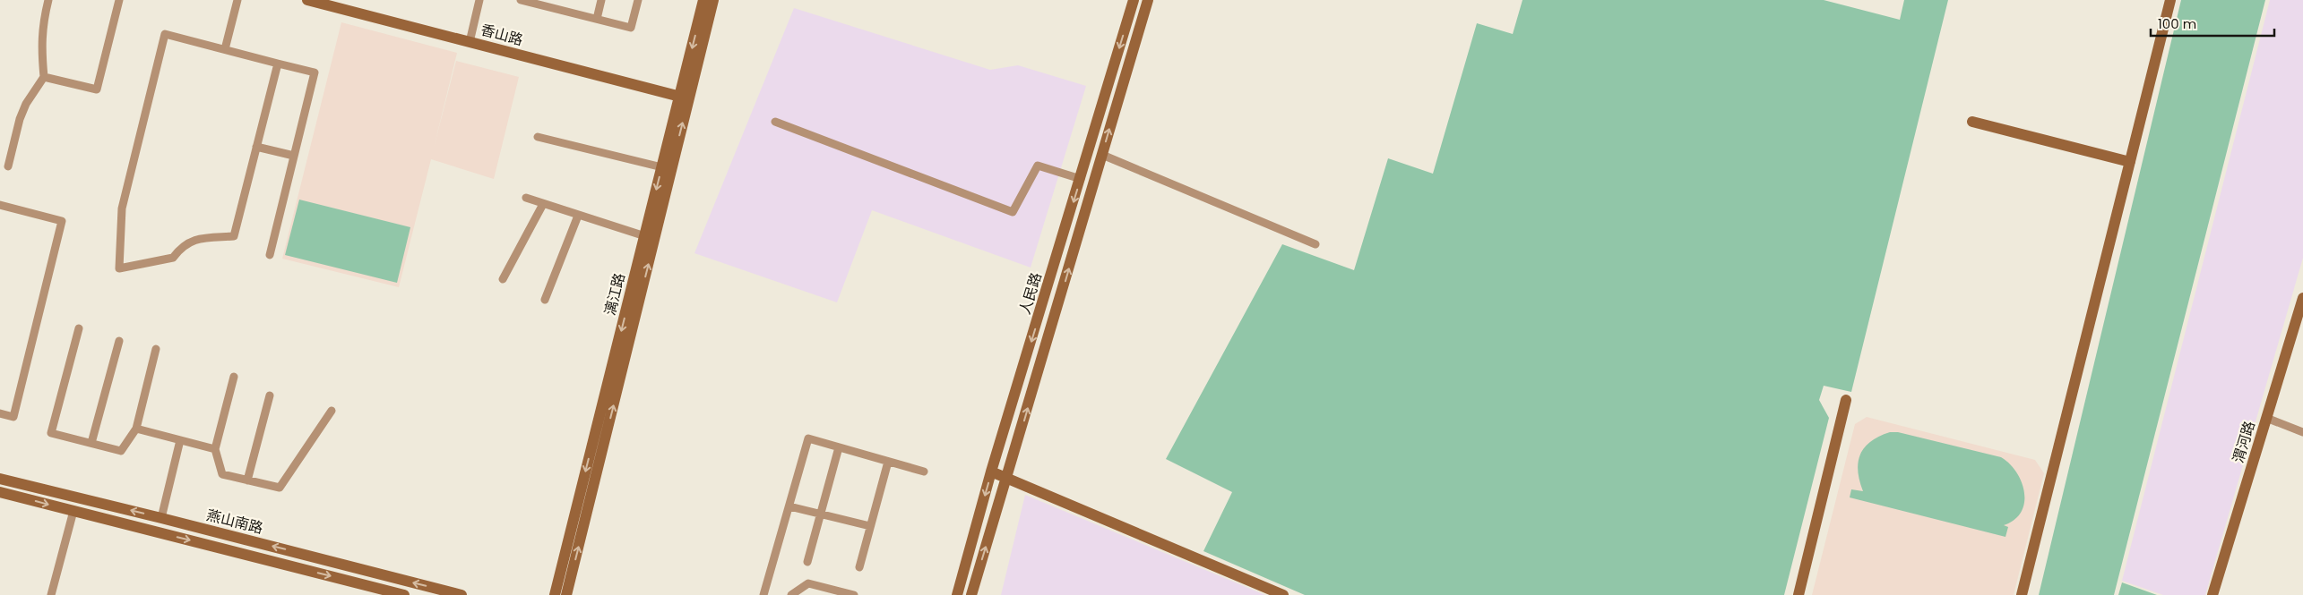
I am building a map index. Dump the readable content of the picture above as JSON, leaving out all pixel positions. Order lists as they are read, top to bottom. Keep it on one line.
{"streets":{"street":["香山路","人民路","漓江路","渭河路","燕山南路"]},"crossings":[["香山路","漓江路"]],"scale_bar":"100 m"}
